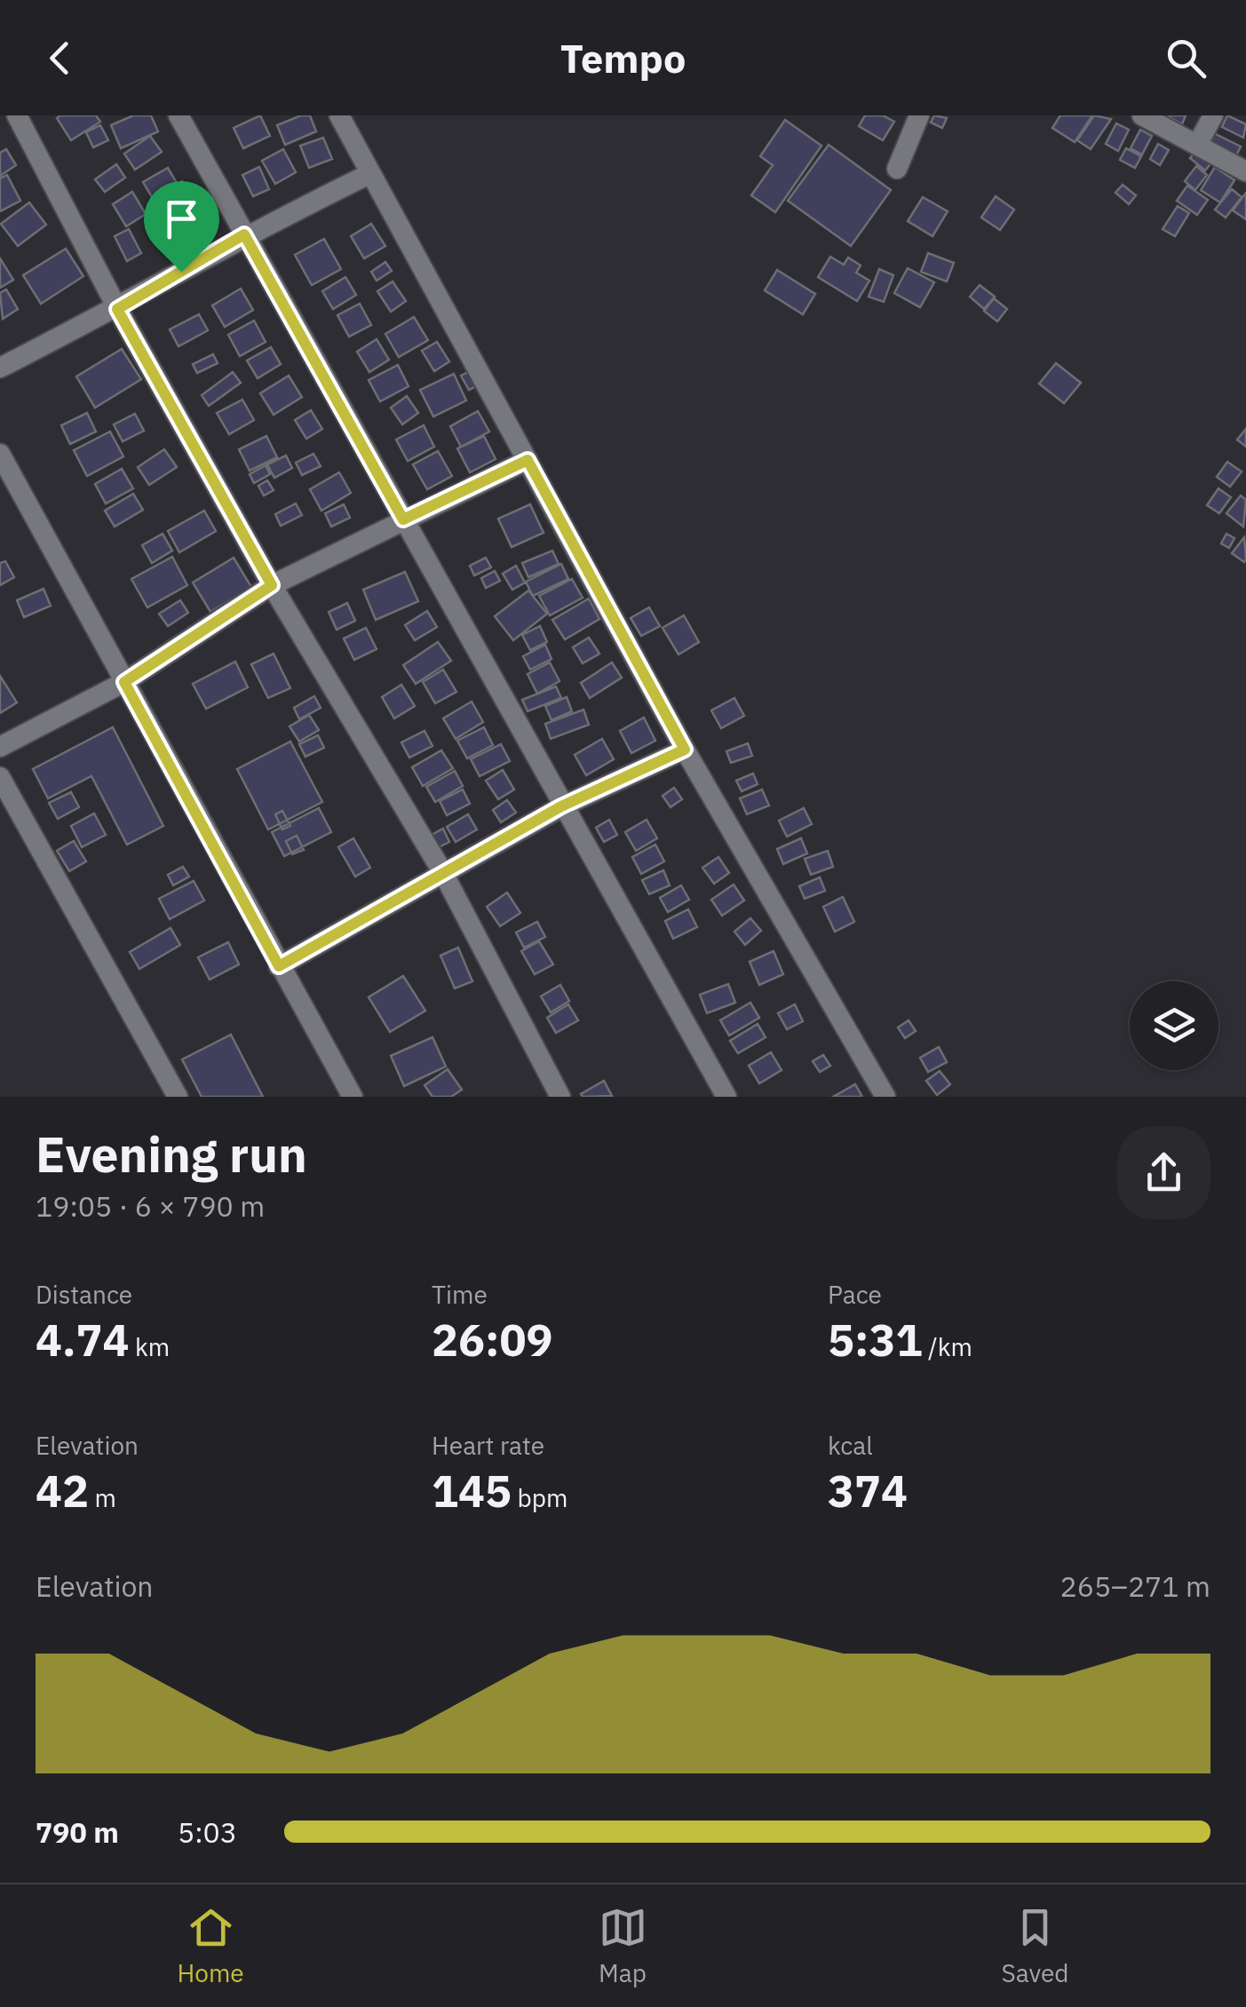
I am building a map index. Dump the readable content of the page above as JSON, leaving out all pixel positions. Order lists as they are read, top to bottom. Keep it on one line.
{"page":{"header":"Tempo","heading":["Evening run","19:05 · 6 × 790 m"],"stats":[["Distance","4.74 km"],["Time","26:09"],["Pace","5:31 /km"],["Elevation","42 m"],["Heart rate","145 bpm"],["kcal","374"]],"chart":["Elevation","265–271 m"],"list":[{"name":"790 m","note":"5:03"}],"tabs":["Home","Map","Saved"]}}
